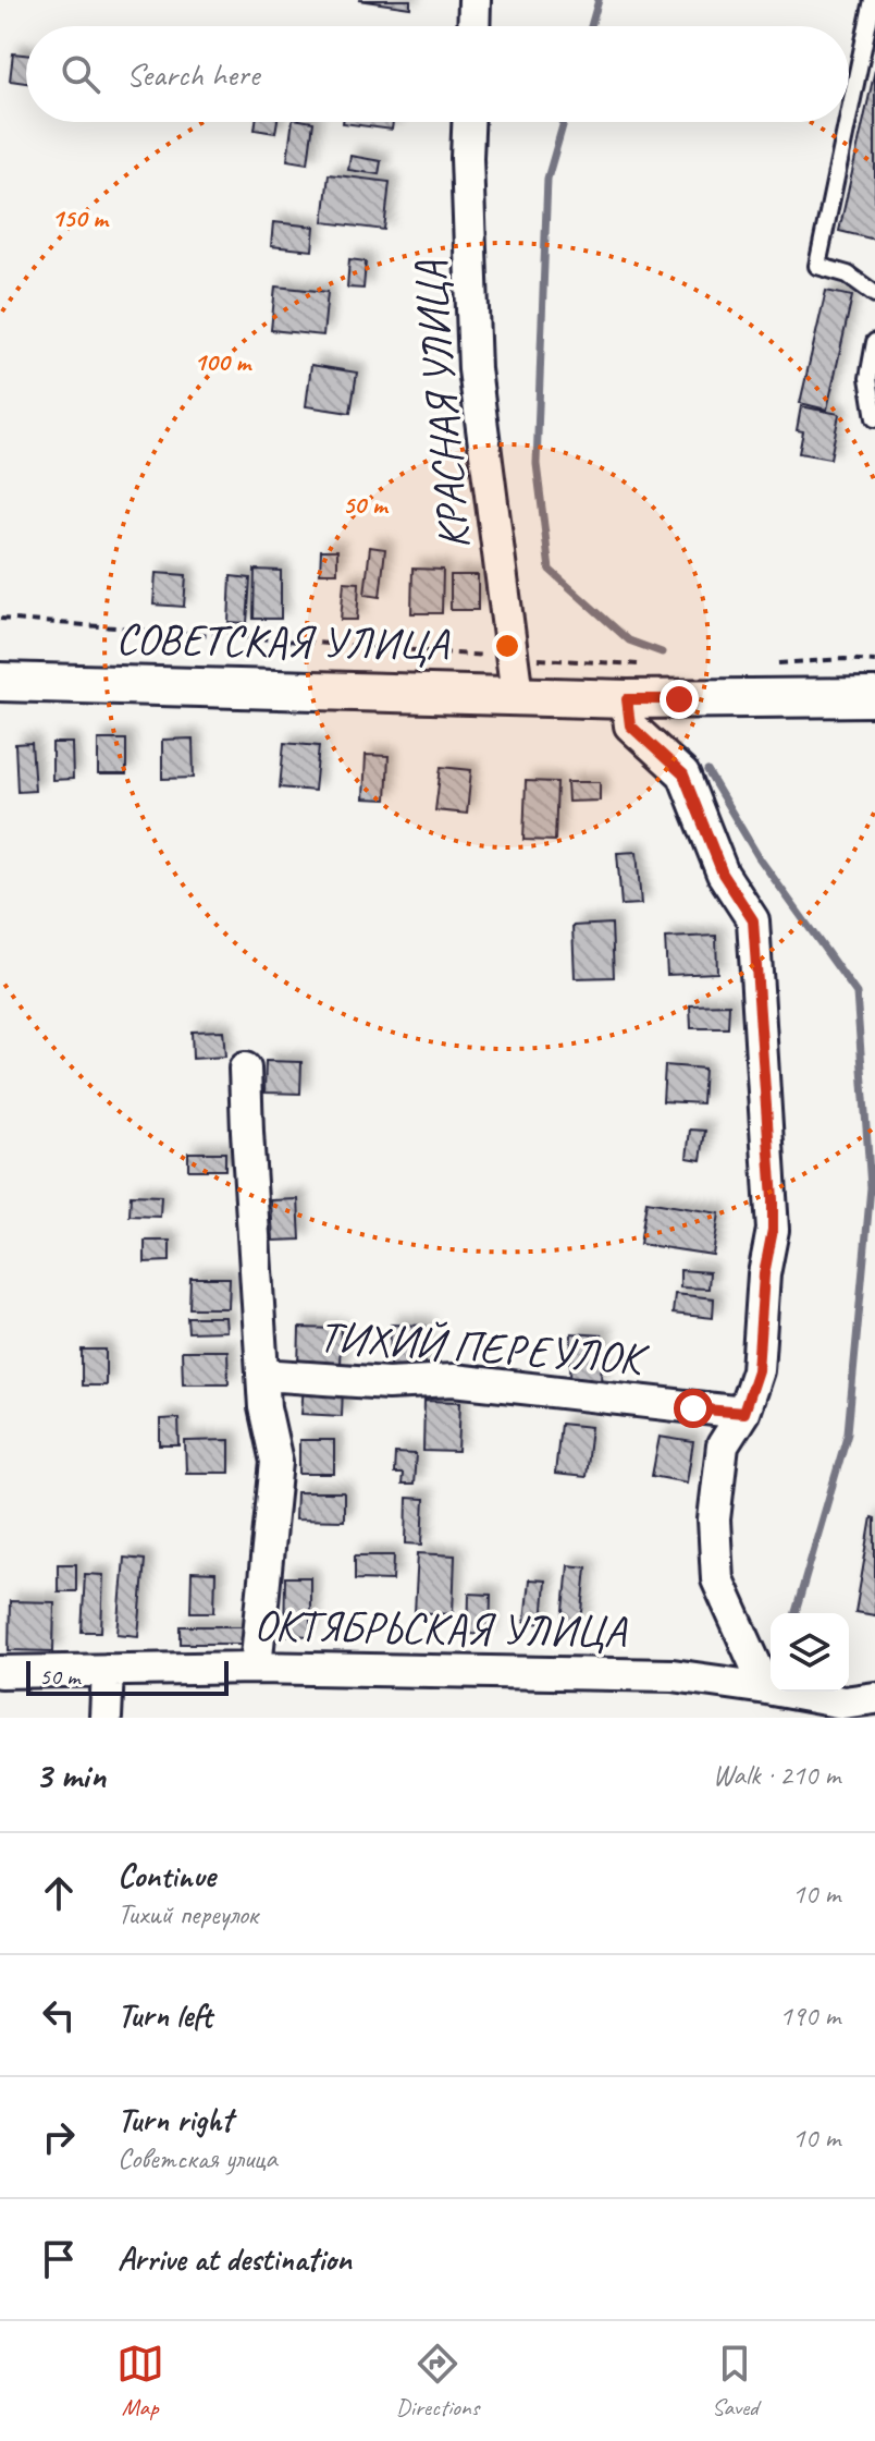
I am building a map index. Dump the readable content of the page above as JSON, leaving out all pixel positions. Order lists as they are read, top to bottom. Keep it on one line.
{"streets":{"street":["КРАСНАЯ УЛИЦА","СОВЕТСКАЯ УЛИЦА","ТИХИЙ ПЕРЕУЛОК","ОКТЯБРЬСКАЯ УЛИЦА"]},"crossings":[["КРАСНАЯ УЛИЦА","СОВЕТСКАЯ УЛИЦА"],["ТИХИЙ ПЕРЕУЛОК","ОКТЯБРЬСКАЯ УЛИЦА"]],"scale_bar":"50 m","page":{"search":"Search here","scale":"50 m","heading":["3 min","Walk · 210 m"],"list":[["Continue","Тихий переулок","10 m"],["Turn left","190 m"],["Turn right","Советская улица","10 m"],"Arrive at destination"],"nav":["Map","Directions","Saved"]},"rings":["150 m","100 m","50 m"]}
